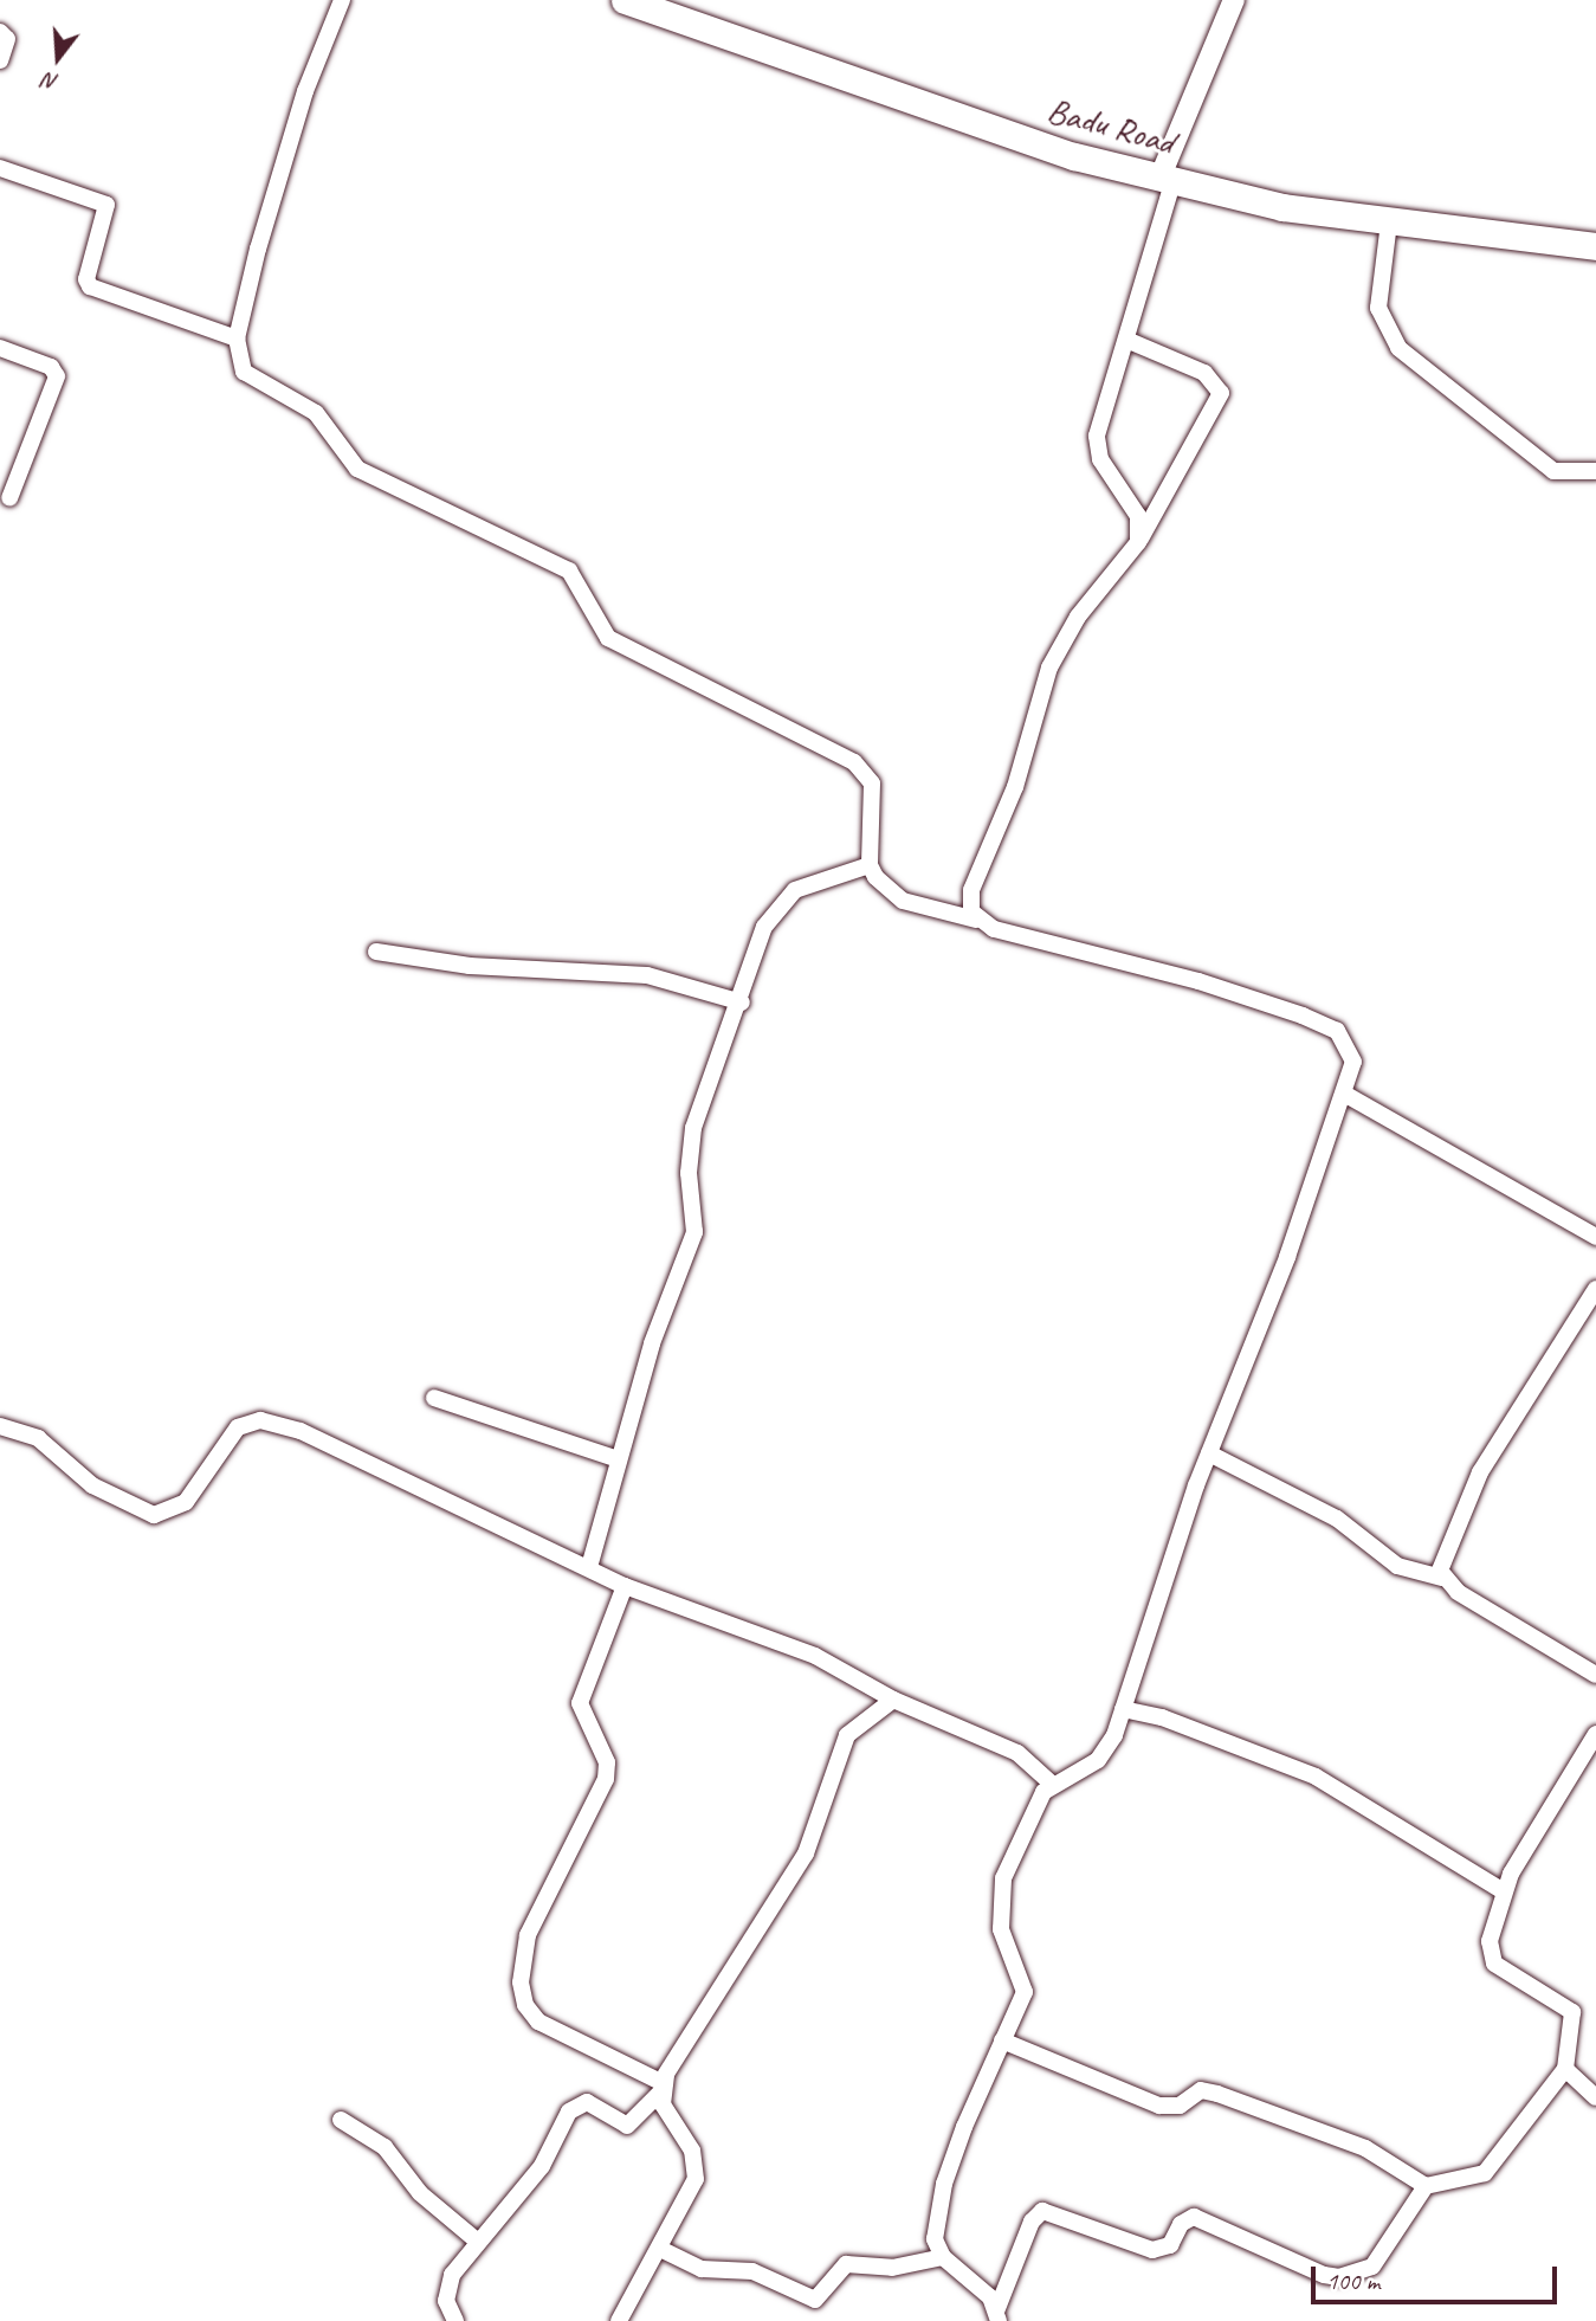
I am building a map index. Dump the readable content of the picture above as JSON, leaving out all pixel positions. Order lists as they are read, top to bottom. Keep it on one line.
{"streets":{"main road":["Badu Road"]},"scale_bar":"100 m","north":"bottom"}
